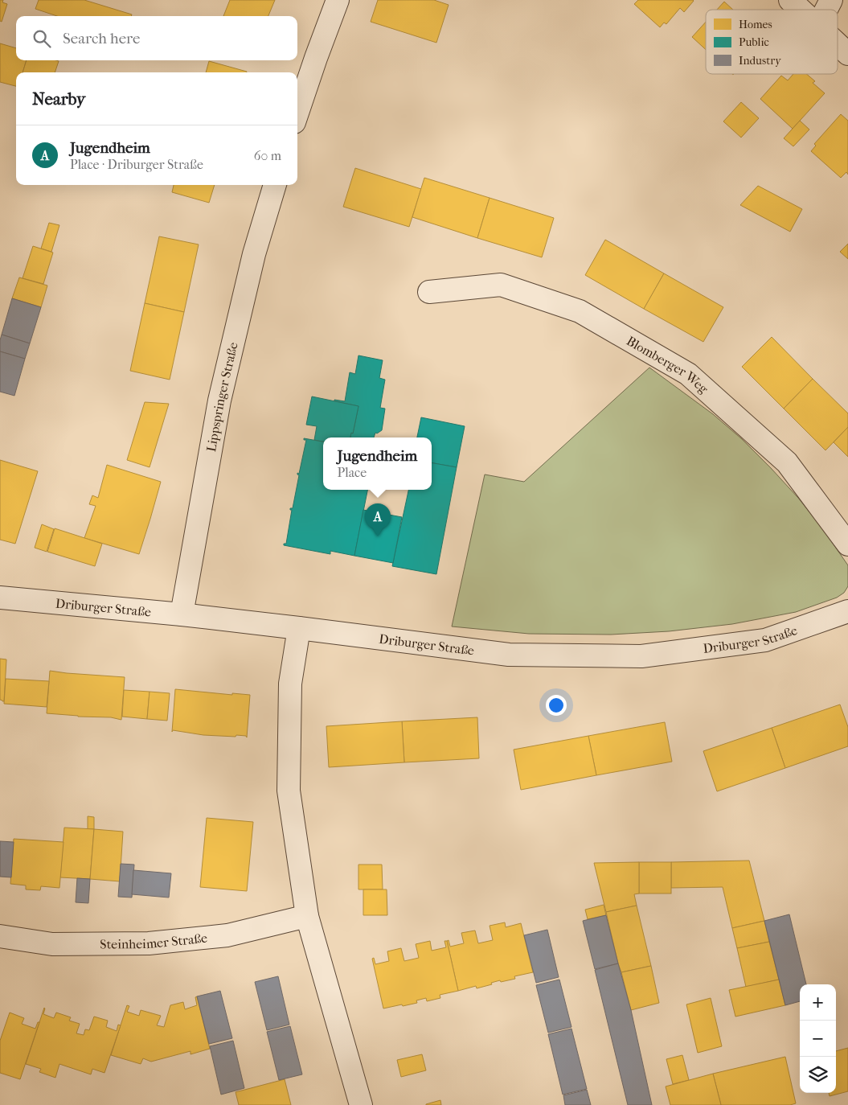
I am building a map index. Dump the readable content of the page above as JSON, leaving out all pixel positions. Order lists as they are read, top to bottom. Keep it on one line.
{"streets":{"street":["Blomberger Weg","Lippspringer Straße","Driburger Straße","Steinheimer Straße"]},"crossings":[["Lippspringer Straße","Driburger Straße"]],"legend":["Homes","Public","Industry"],"page":{"search":"Search here","heading":"Nearby","list":[{"mark":"A","name":"Jugendheim","note":"Place · Driburger Straße","value":"60 m"}],"popup":["Jugendheim","Place"],"pins":"A","map_buttons":["+","−"]}}
